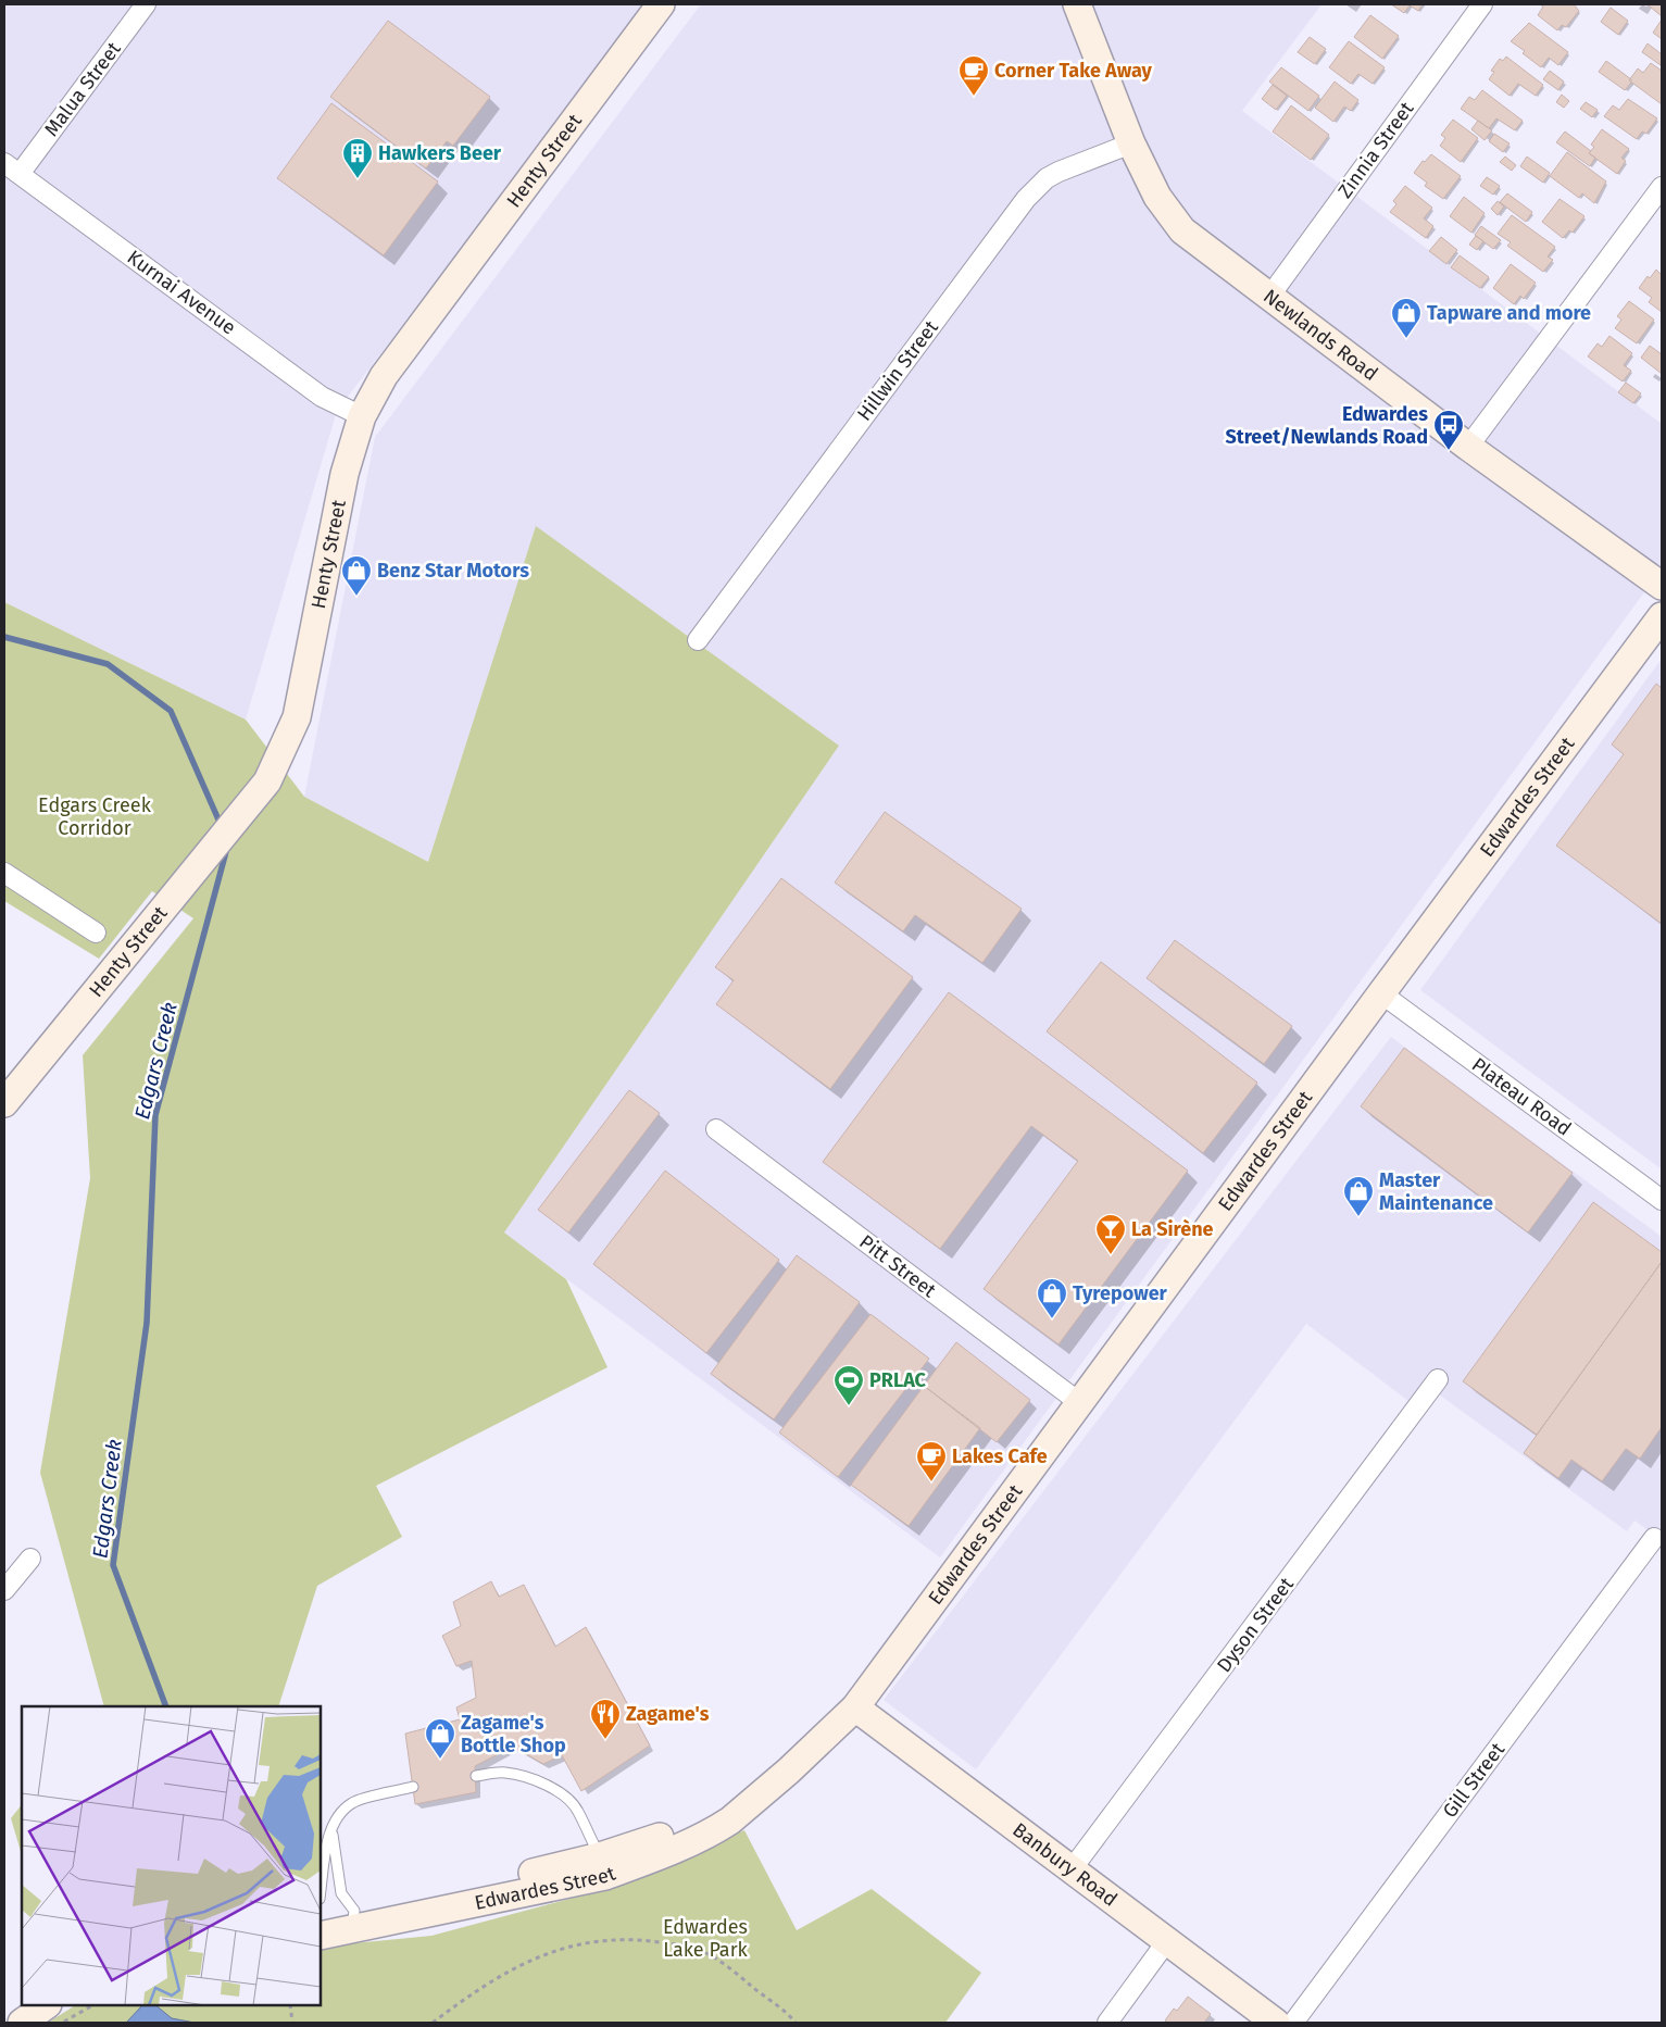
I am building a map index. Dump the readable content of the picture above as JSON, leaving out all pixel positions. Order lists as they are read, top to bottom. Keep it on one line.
{"streets":{"street":["Malua Street","Zinnia Street","Henty Street","Kurnai Avenue","Newlands Road","Hillwin Street","Edwardes Street","Plateau Road","Pitt Street","Dyson Street","Gill Street","Banbury Road"]},"crossings":[["Malua Street","Kurnai Avenue"],["Zinnia Street","Newlands Road"],["Henty Street","Kurnai Avenue"],["Newlands Road","Hillwin Street"],["Edwardes Street","Plateau Road"],["Edwardes Street","Pitt Street"],["Edwardes Street","Banbury Road"],["Dyson Street","Banbury Road"]],"water":["Edgars Creek"],"parks":["Edgars Creek Corridor","Edwardes Lake Park"],"places":{"cafe":["Corner Take Away","Lakes Cafe"],"building":["Hawkers Beer"],"shop":["Tapware and more","Benz Star Motors","Master Maintenance","Tyrepower","Zagame's Bottle Shop"],"bus stop":["Edwardes Street/Newlands Road"],"bar":["La Sirène"],"sports":["PRLAC"],"restaurant":["Zagame's"]}}
